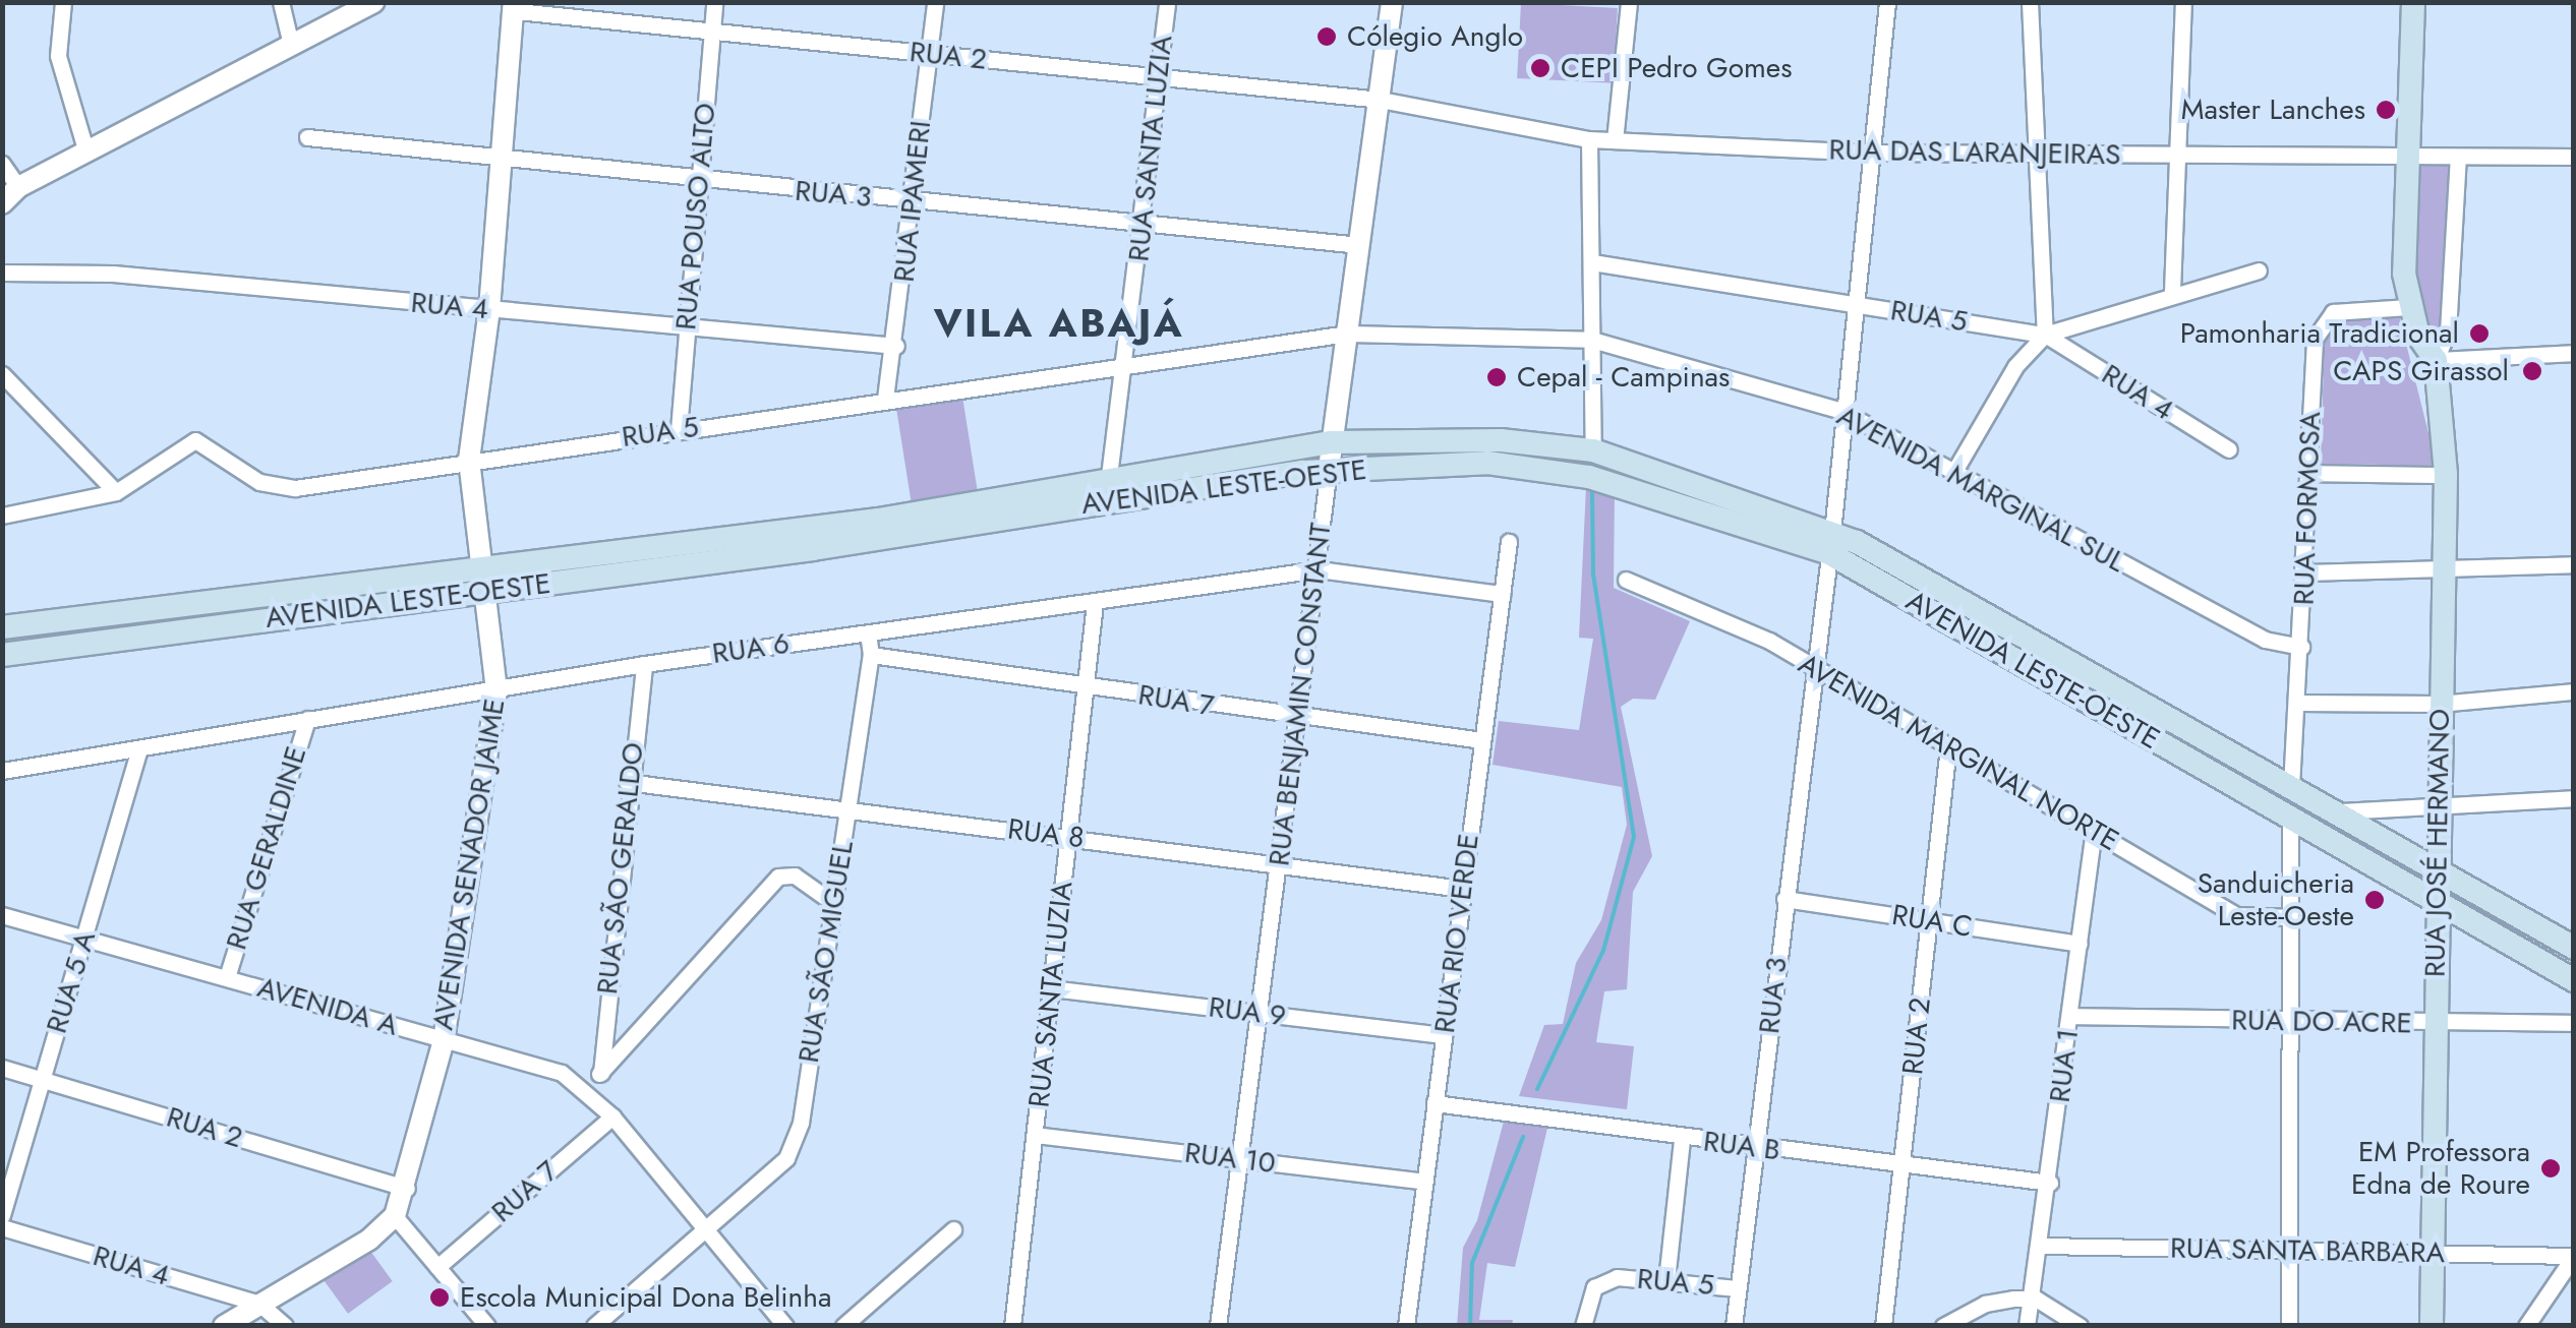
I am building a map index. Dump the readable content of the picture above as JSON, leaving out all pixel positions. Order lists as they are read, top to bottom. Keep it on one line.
{"streets":{"main road":["AVENIDA LESTE-OESTE","RUA JOSÉ HERMANO"],"street":["RUA 2","RUA SANTA LUZIA","RUA DAS LARANJEIRAS","RUA 3","RUA IPAMERI","RUA POUSO ALTO","RUA 4","RUA 5","AVENIDA MARGINAL SUL","RUA FORMOSA","RUA 6","RUA BENJAMIN CONSTANT","RUA 7","AVENIDA MARGINAL NORTE","RUA 8","RUA GERALDINE","AVENIDA SENADOR JAIME","RUA SÃO GERALDO","RUA C","RUA RIO VERDE","RUA SÃO MIGUEL","RUA 5 A","AVENIDA A","RUA 9","RUA DO ACRE","RUA 1","RUA B","RUA 10","RUA SANTA BARBARA"]},"crossings":[["RUA 2","RUA SANTA LUZIA"],["RUA 2","RUA DAS LARANJEIRAS"],["RUA 2","RUA IPAMERI"],["RUA 2","RUA POUSO ALTO"],["RUA 2","RUA BENJAMIN CONSTANT"],["RUA 2","AVENIDA MARGINAL NORTE"],["RUA 2","AVENIDA SENADOR JAIME"],["RUA 2","RUA C"],["RUA 2","RUA 5 A"],["RUA 2","RUA B"],["RUA SANTA LUZIA","RUA 3"],["RUA SANTA LUZIA","RUA 5"],["RUA SANTA LUZIA","AVENIDA LESTE-OESTE"],["RUA SANTA LUZIA","RUA 6"],["RUA SANTA LUZIA","RUA 7"],["RUA SANTA LUZIA","RUA 8"],["RUA SANTA LUZIA","RUA 9"],["RUA SANTA LUZIA","RUA 10"],["RUA DAS LARANJEIRAS","RUA 3"],["RUA DAS LARANJEIRAS","RUA BENJAMIN CONSTANT"],["RUA DAS LARANJEIRAS","RUA JOSÉ HERMANO"],["RUA 3","RUA IPAMERI"],["RUA 3","RUA POUSO ALTO"],["RUA 3","RUA 5"],["RUA 3","AVENIDA LESTE-OESTE"],["RUA 3","AVENIDA MARGINAL SUL"],["RUA 3","RUA BENJAMIN CONSTANT"],["RUA 3","AVENIDA MARGINAL NORTE"],["RUA 3","AVENIDA SENADOR JAIME"],["RUA 3","RUA C"],["RUA 3","RUA B"],["RUA IPAMERI","RUA 4"],["RUA IPAMERI","RUA 5"],["RUA POUSO ALTO","RUA 4"],["RUA POUSO ALTO","RUA 5"],["RUA 4","RUA 5"],["RUA 4","AVENIDA SENADOR JAIME"],["RUA 5","AVENIDA MARGINAL SUL"],["RUA 5","RUA BENJAMIN CONSTANT"],["RUA 5","AVENIDA SENADOR JAIME"],["AVENIDA LESTE-OESTE","RUA FORMOSA"],["AVENIDA LESTE-OESTE","RUA BENJAMIN CONSTANT"],["AVENIDA LESTE-OESTE","RUA JOSÉ HERMANO"],["AVENIDA LESTE-OESTE","AVENIDA SENADOR JAIME"],["AVENIDA MARGINAL SUL","RUA FORMOSA"],["AVENIDA MARGINAL SUL","RUA BENJAMIN CONSTANT"],["RUA FORMOSA","RUA JOSÉ HERMANO"],["RUA 6","RUA BENJAMIN CONSTANT"],["RUA 6","RUA GERALDINE"],["RUA 6","AVENIDA SENADOR JAIME"],["RUA 6","RUA SÃO GERALDO"],["RUA 6","RUA RIO VERDE"],["RUA 6","RUA SÃO MIGUEL"],["RUA 6","RUA 5 A"],["RUA BENJAMIN CONSTANT","RUA 7"],["RUA BENJAMIN CONSTANT","RUA 8"],["RUA BENJAMIN CONSTANT","RUA 9"],["RUA BENJAMIN CONSTANT","RUA 10"],["RUA 7","RUA RIO VERDE"],["RUA 7","RUA SÃO MIGUEL"],["RUA 7","AVENIDA A"],["AVENIDA MARGINAL NORTE","RUA 1"],["RUA 8","RUA SÃO GERALDO"],["RUA 8","RUA RIO VERDE"],["RUA 8","RUA SÃO MIGUEL"],["RUA JOSÉ HERMANO","RUA DO ACRE"],["RUA JOSÉ HERMANO","RUA SANTA BARBARA"],["RUA GERALDINE","AVENIDA A"],["AVENIDA SENADOR JAIME","AVENIDA A"],["RUA C","RUA 1"],["RUA RIO VERDE","RUA 9"],["RUA RIO VERDE","RUA B"],["RUA RIO VERDE","RUA 10"],["RUA SÃO MIGUEL","AVENIDA A"],["RUA 5 A","AVENIDA A"],["RUA DO ACRE","RUA 1"],["RUA 1","RUA B"],["RUA 1","RUA SANTA BARBARA"]],"districts":["VILA ABAJÁ"],"places":["Cólegio Anglo","CEPI Pedro Gomes","Master Lanches","Pamonharia Tradicional","CAPS Girassol","Cepal - Campinas","Sanduicheria Leste-Oeste","EM Professora Edna de Roure","Escola Municipal Dona Belinha"]}
